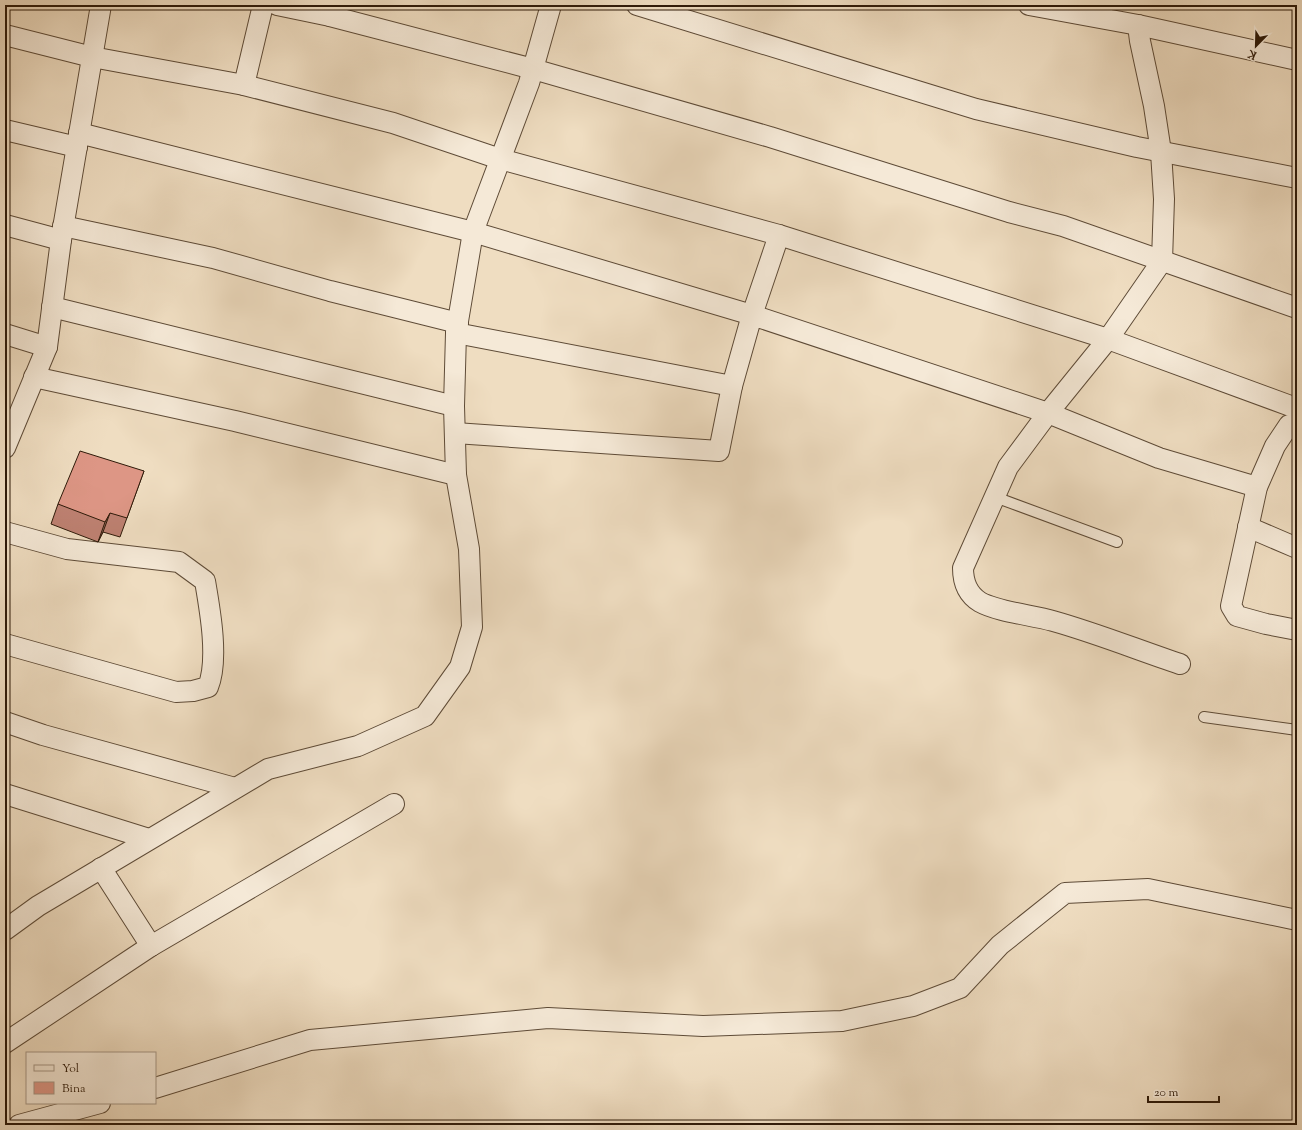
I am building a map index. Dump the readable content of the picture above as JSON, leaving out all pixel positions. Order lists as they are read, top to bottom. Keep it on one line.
{"legend":["Yol","Bina"],"scale_bar":"20 m","north":"bottom left"}
